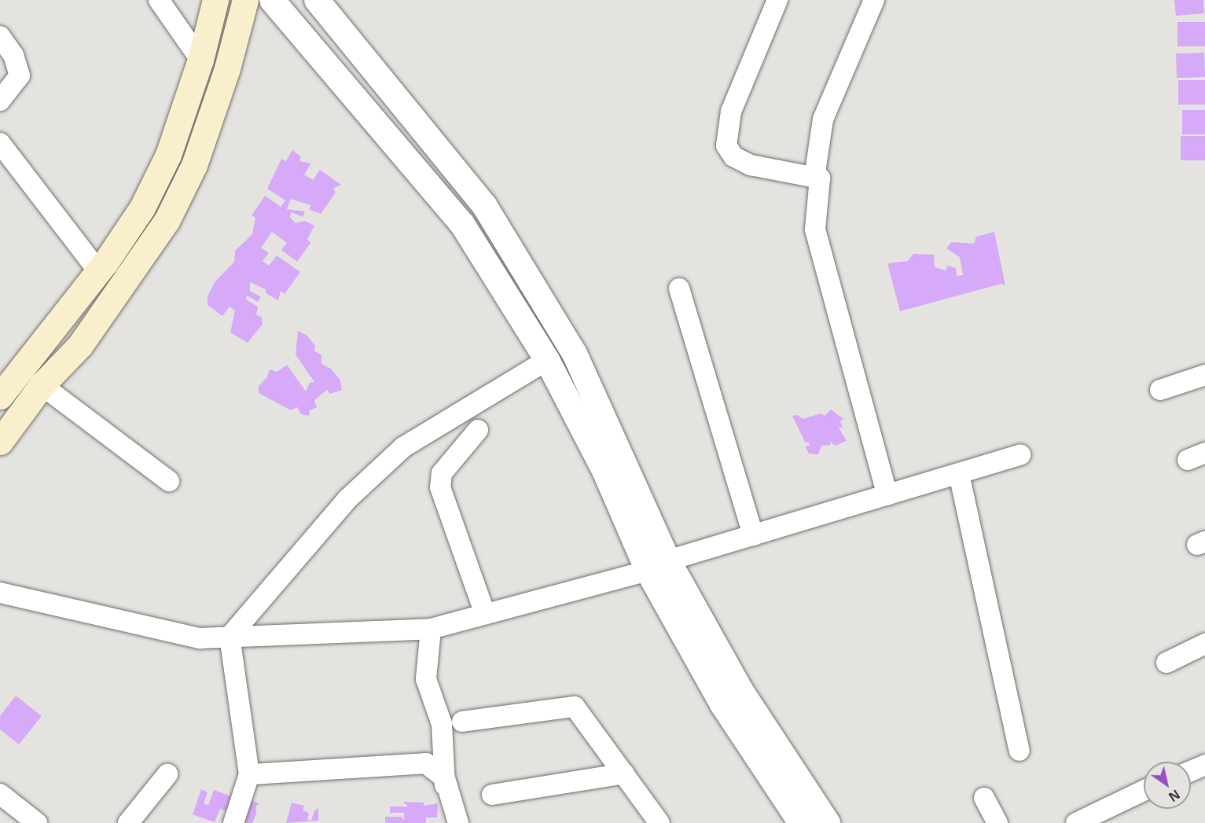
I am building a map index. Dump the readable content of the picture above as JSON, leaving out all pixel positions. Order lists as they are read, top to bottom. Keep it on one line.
{"north":"bottom right"}
